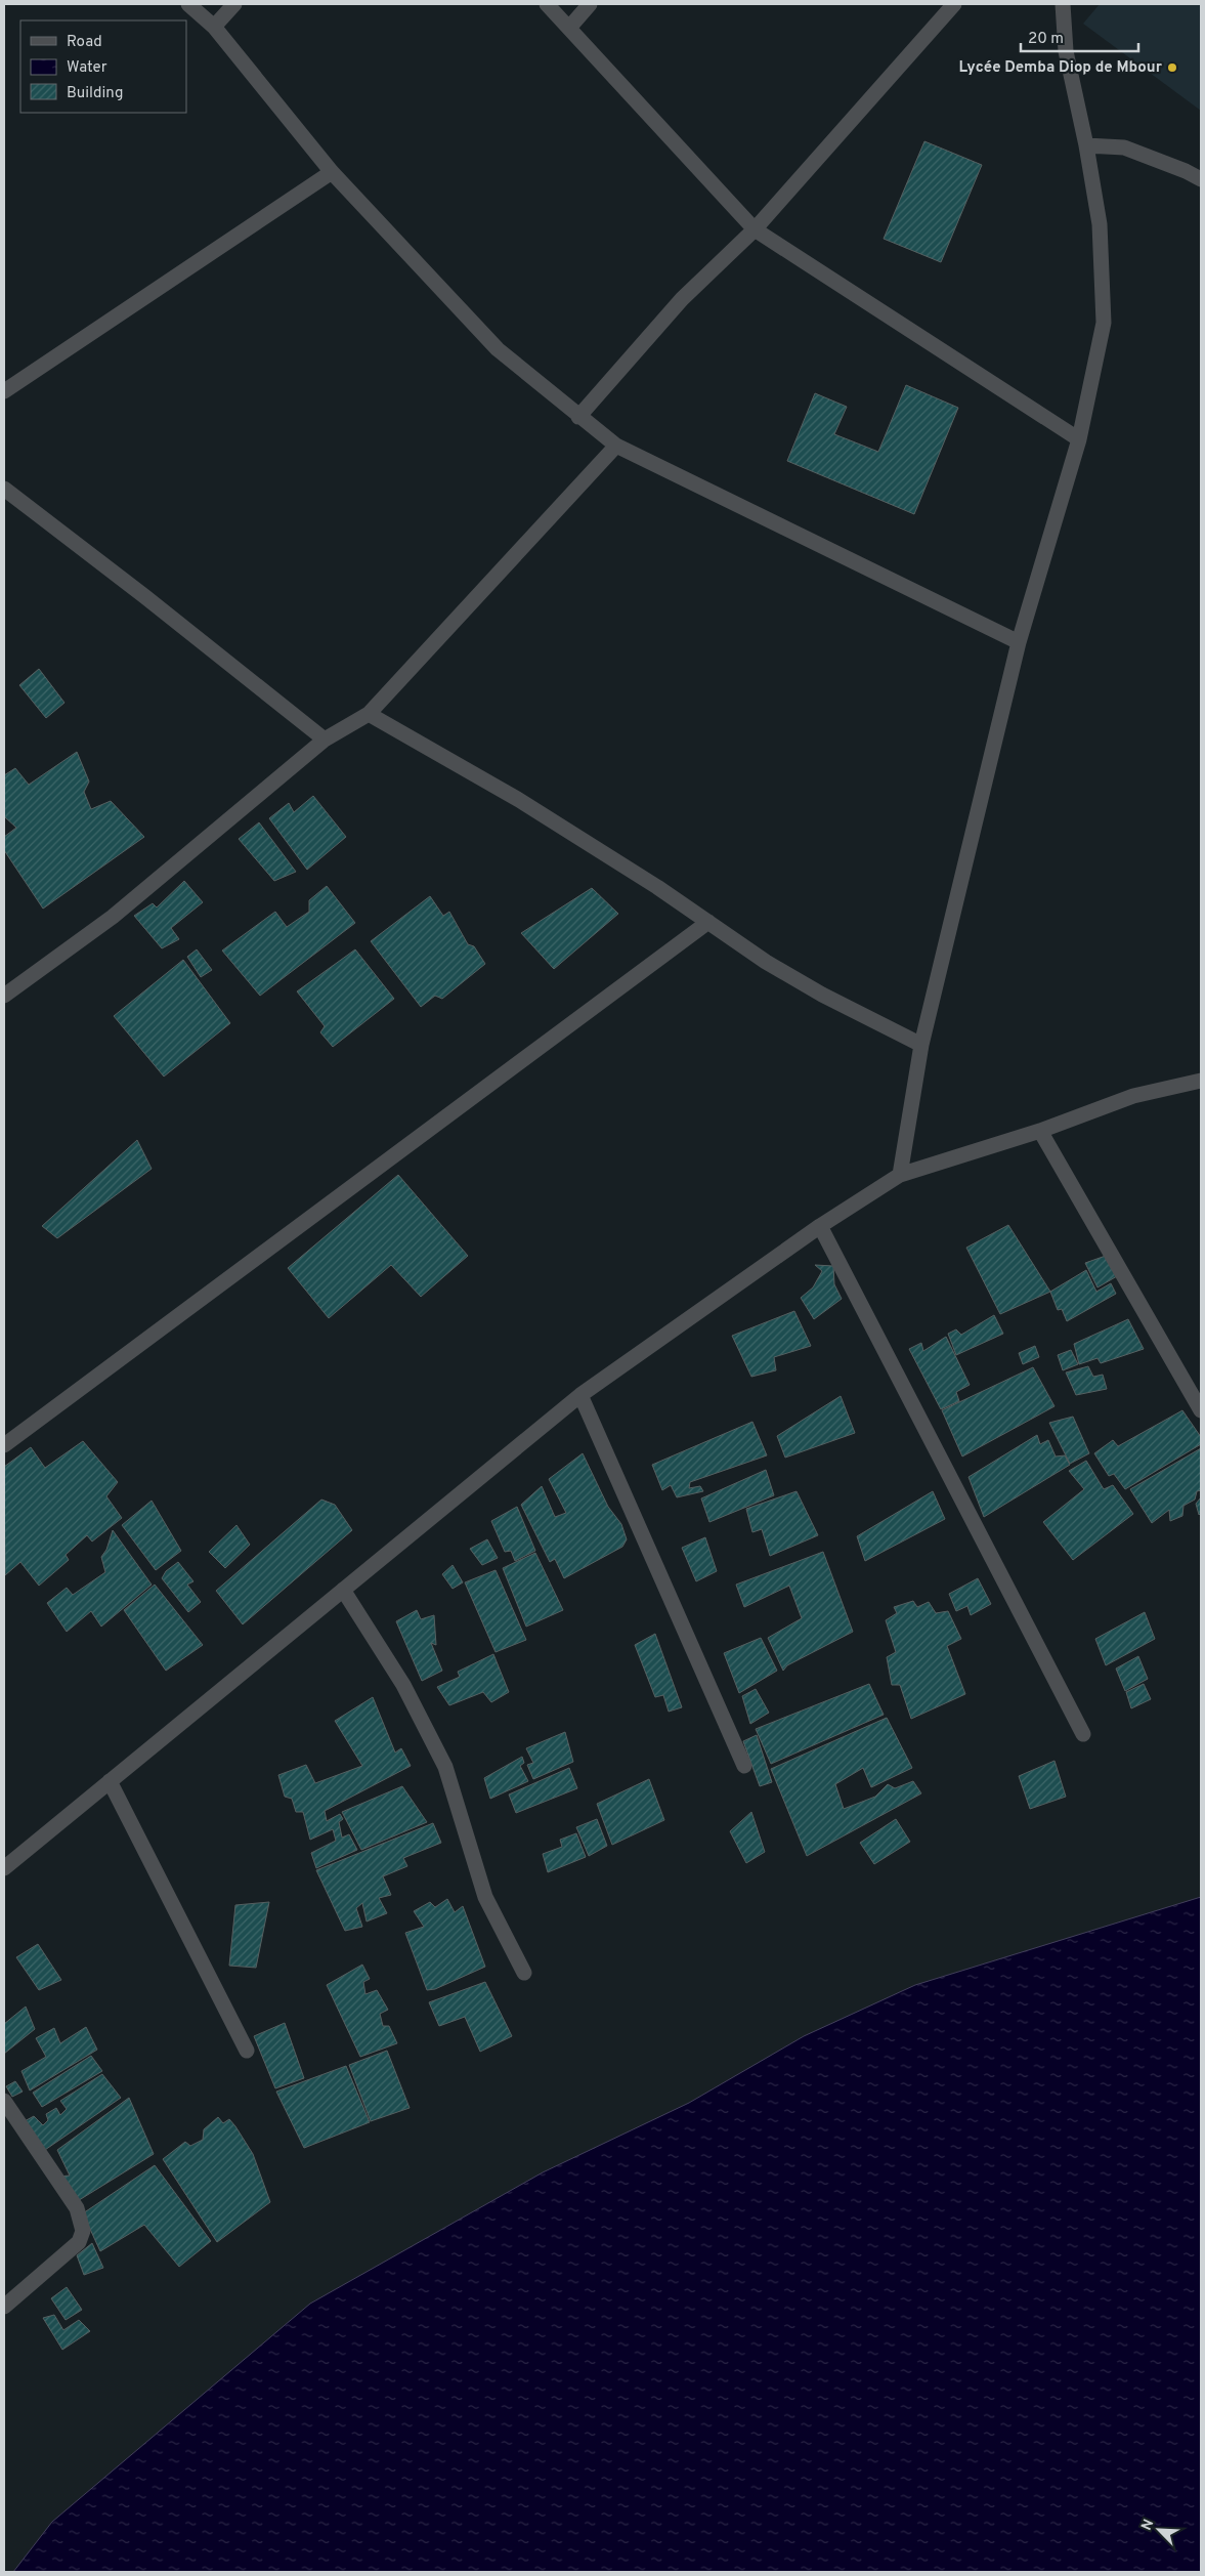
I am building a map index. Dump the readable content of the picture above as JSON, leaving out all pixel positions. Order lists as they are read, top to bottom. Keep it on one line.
{"places":["Lycée Demba Diop de Mbour"],"legend":["Road","Water","Building"],"scale_bar":"20 m","north":"top left"}
